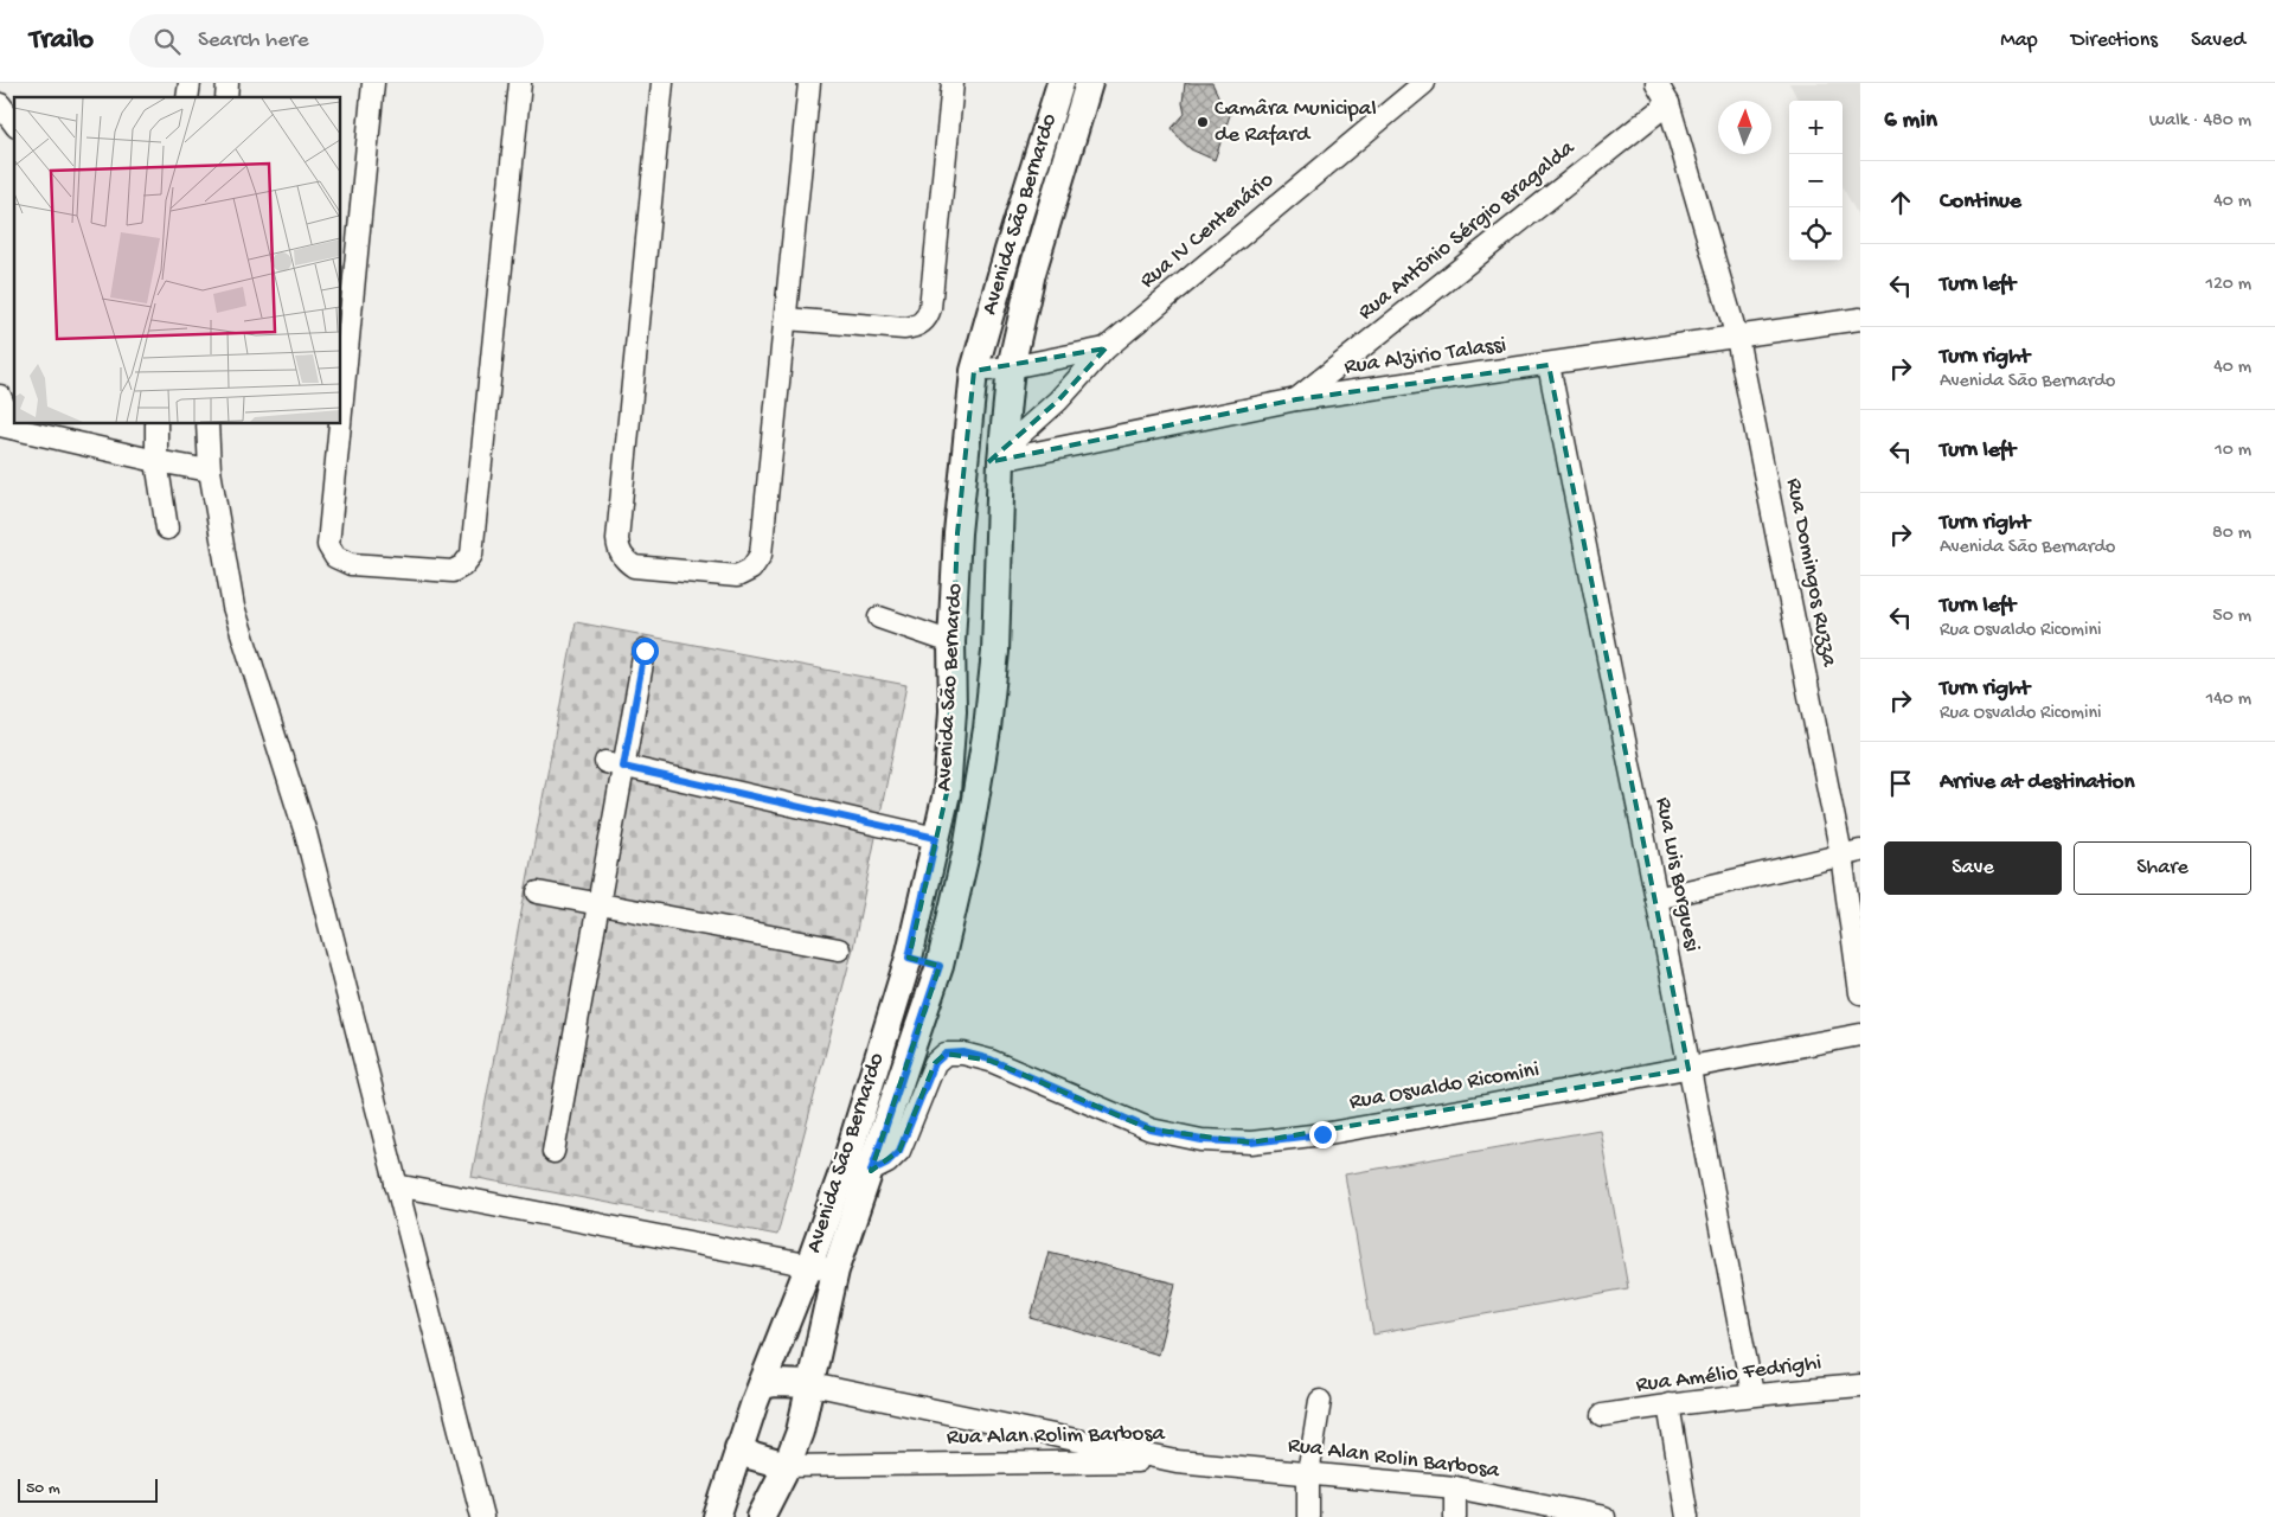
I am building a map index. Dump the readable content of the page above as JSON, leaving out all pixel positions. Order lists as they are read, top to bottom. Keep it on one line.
{"streets":{"main road":["Avenida São Bernardo"],"street":["Rua IV Centenário","Rua Antônio Sérgio Bragalda","Rua Alzirio Talassi","Rua Domingos Ruzza","Rua Luis Borguesi","Rua Osvaldo Ricomini","Rua Amélio Fedrighi","Rua Alan Rolim Barbosa","Rua Alan Rolin Barbosa"]},"crossings":[["Avenida São Bernardo","Rua IV Centenário"],["Avenida São Bernardo","Rua Alzirio Talassi"],["Avenida São Bernardo","Rua Osvaldo Ricomini"],["Avenida São Bernardo","Rua Alan Rolim Barbosa"],["Rua IV Centenário","Rua Alzirio Talassi"],["Rua Antônio Sérgio Bragalda","Rua Alzirio Talassi"],["Rua Antônio Sérgio Bragalda","Rua Domingos Ruzza"],["Rua Alzirio Talassi","Rua Domingos Ruzza"],["Rua Alzirio Talassi","Rua Luis Borguesi"],["Rua Luis Borguesi","Rua Osvaldo Ricomini"],["Rua Luis Borguesi","Rua Amélio Fedrighi"],["Rua Alan Rolim Barbosa","Rua Alan Rolin Barbosa"]],"places":["Camâra Municipal de Rafard"],"scale_bar":"50 m","north":"top","page":{"header":"Trailo","search":"Search here","nav":["Map","Directions","Saved"],"heading":["6 min","Walk · 480 m"],"map_buttons":["+","−"],"list":[["Continue","40 m"],["Turn left","120 m"],["Turn right","Avenida São Bernardo","40 m"],["Turn left","10 m"],["Turn right","Avenida São Bernardo","80 m"],["Turn left","Rua Osvaldo Ricomini","50 m"],["Turn right","Rua Osvaldo Ricomini","140 m"],"Arrive at destination"],"buttons":["Save","Share"],"scale":"50 m"}}
